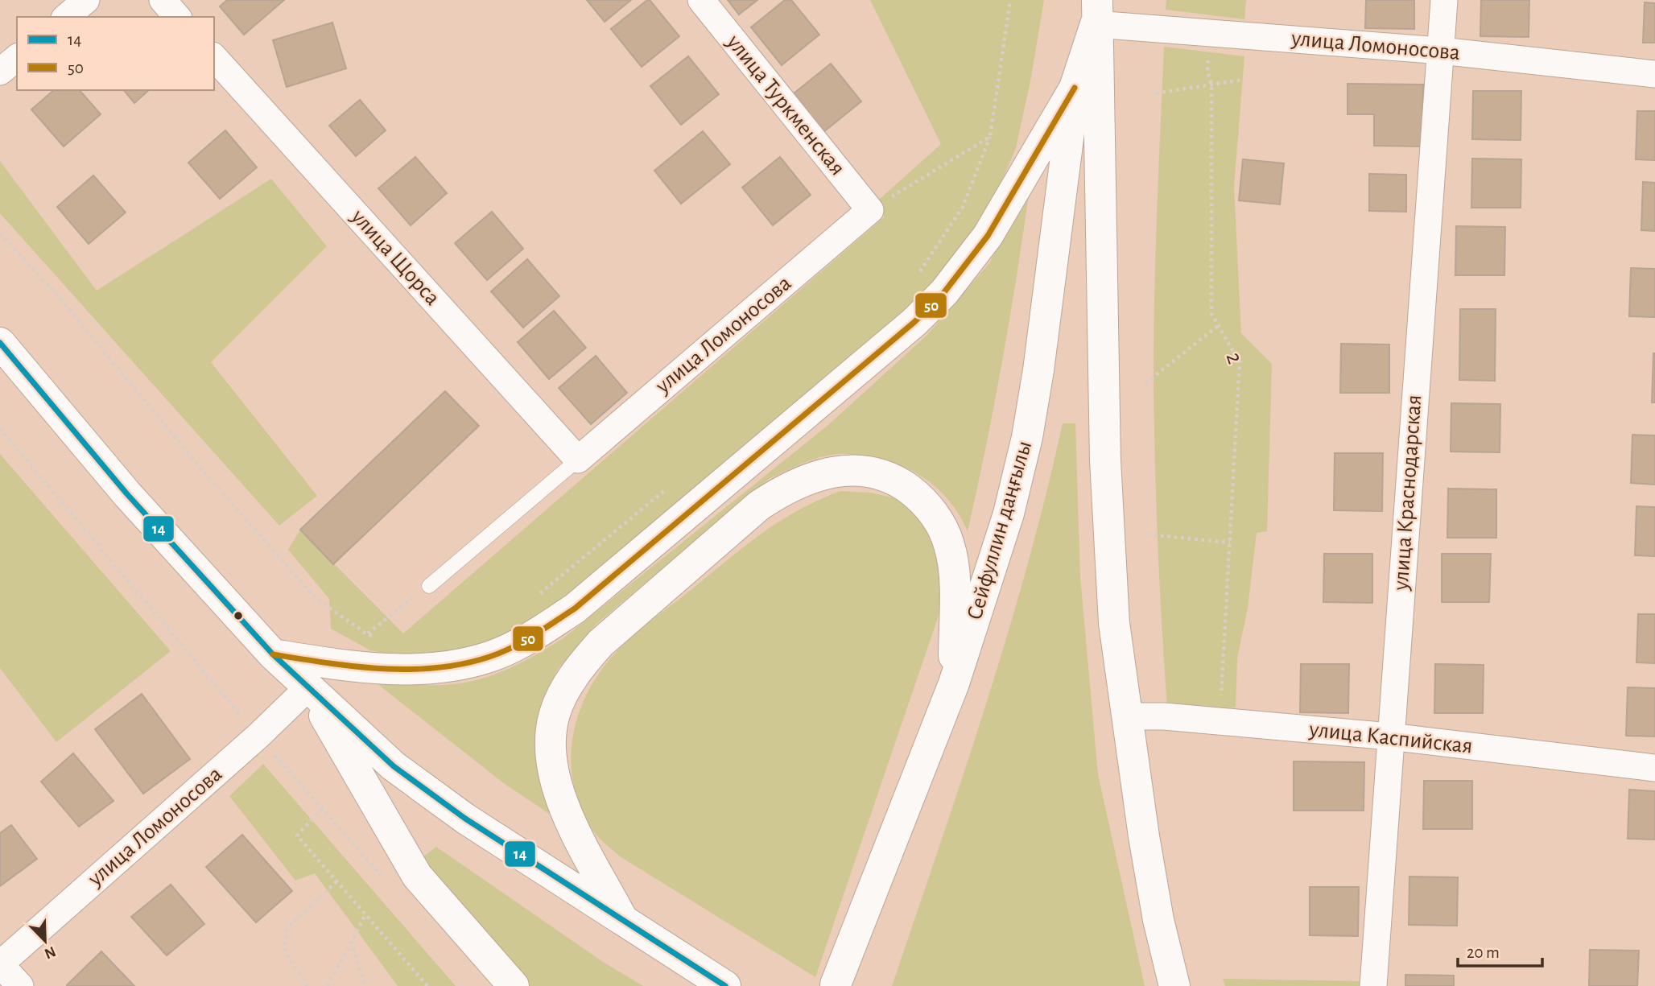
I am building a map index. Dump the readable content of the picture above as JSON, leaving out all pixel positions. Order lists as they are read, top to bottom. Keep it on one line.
{"streets":{"main road":["Сейфуллин даңғылы"],"street":["улица Ломоносова","улица Туркменская","улица Щорса","улица Краснодарская","улица Каспийская"],"path":["2"]},"crossings":[["улица Ломоносова","улица Туркменская"],["улица Ломоносова","улица Щорса"],["улица Ломоносова","2"],["улица Ломоносова","улица Краснодарская"],["улица Ломоносова","Сейфуллин даңғылы"],["2","улица Каспийская"],["улица Краснодарская","улица Каспийская"]],"lines":["transit line 50","transit line 14"],"legend":["14","50"],"scale_bar":"20 m","north":"bottom right"}
